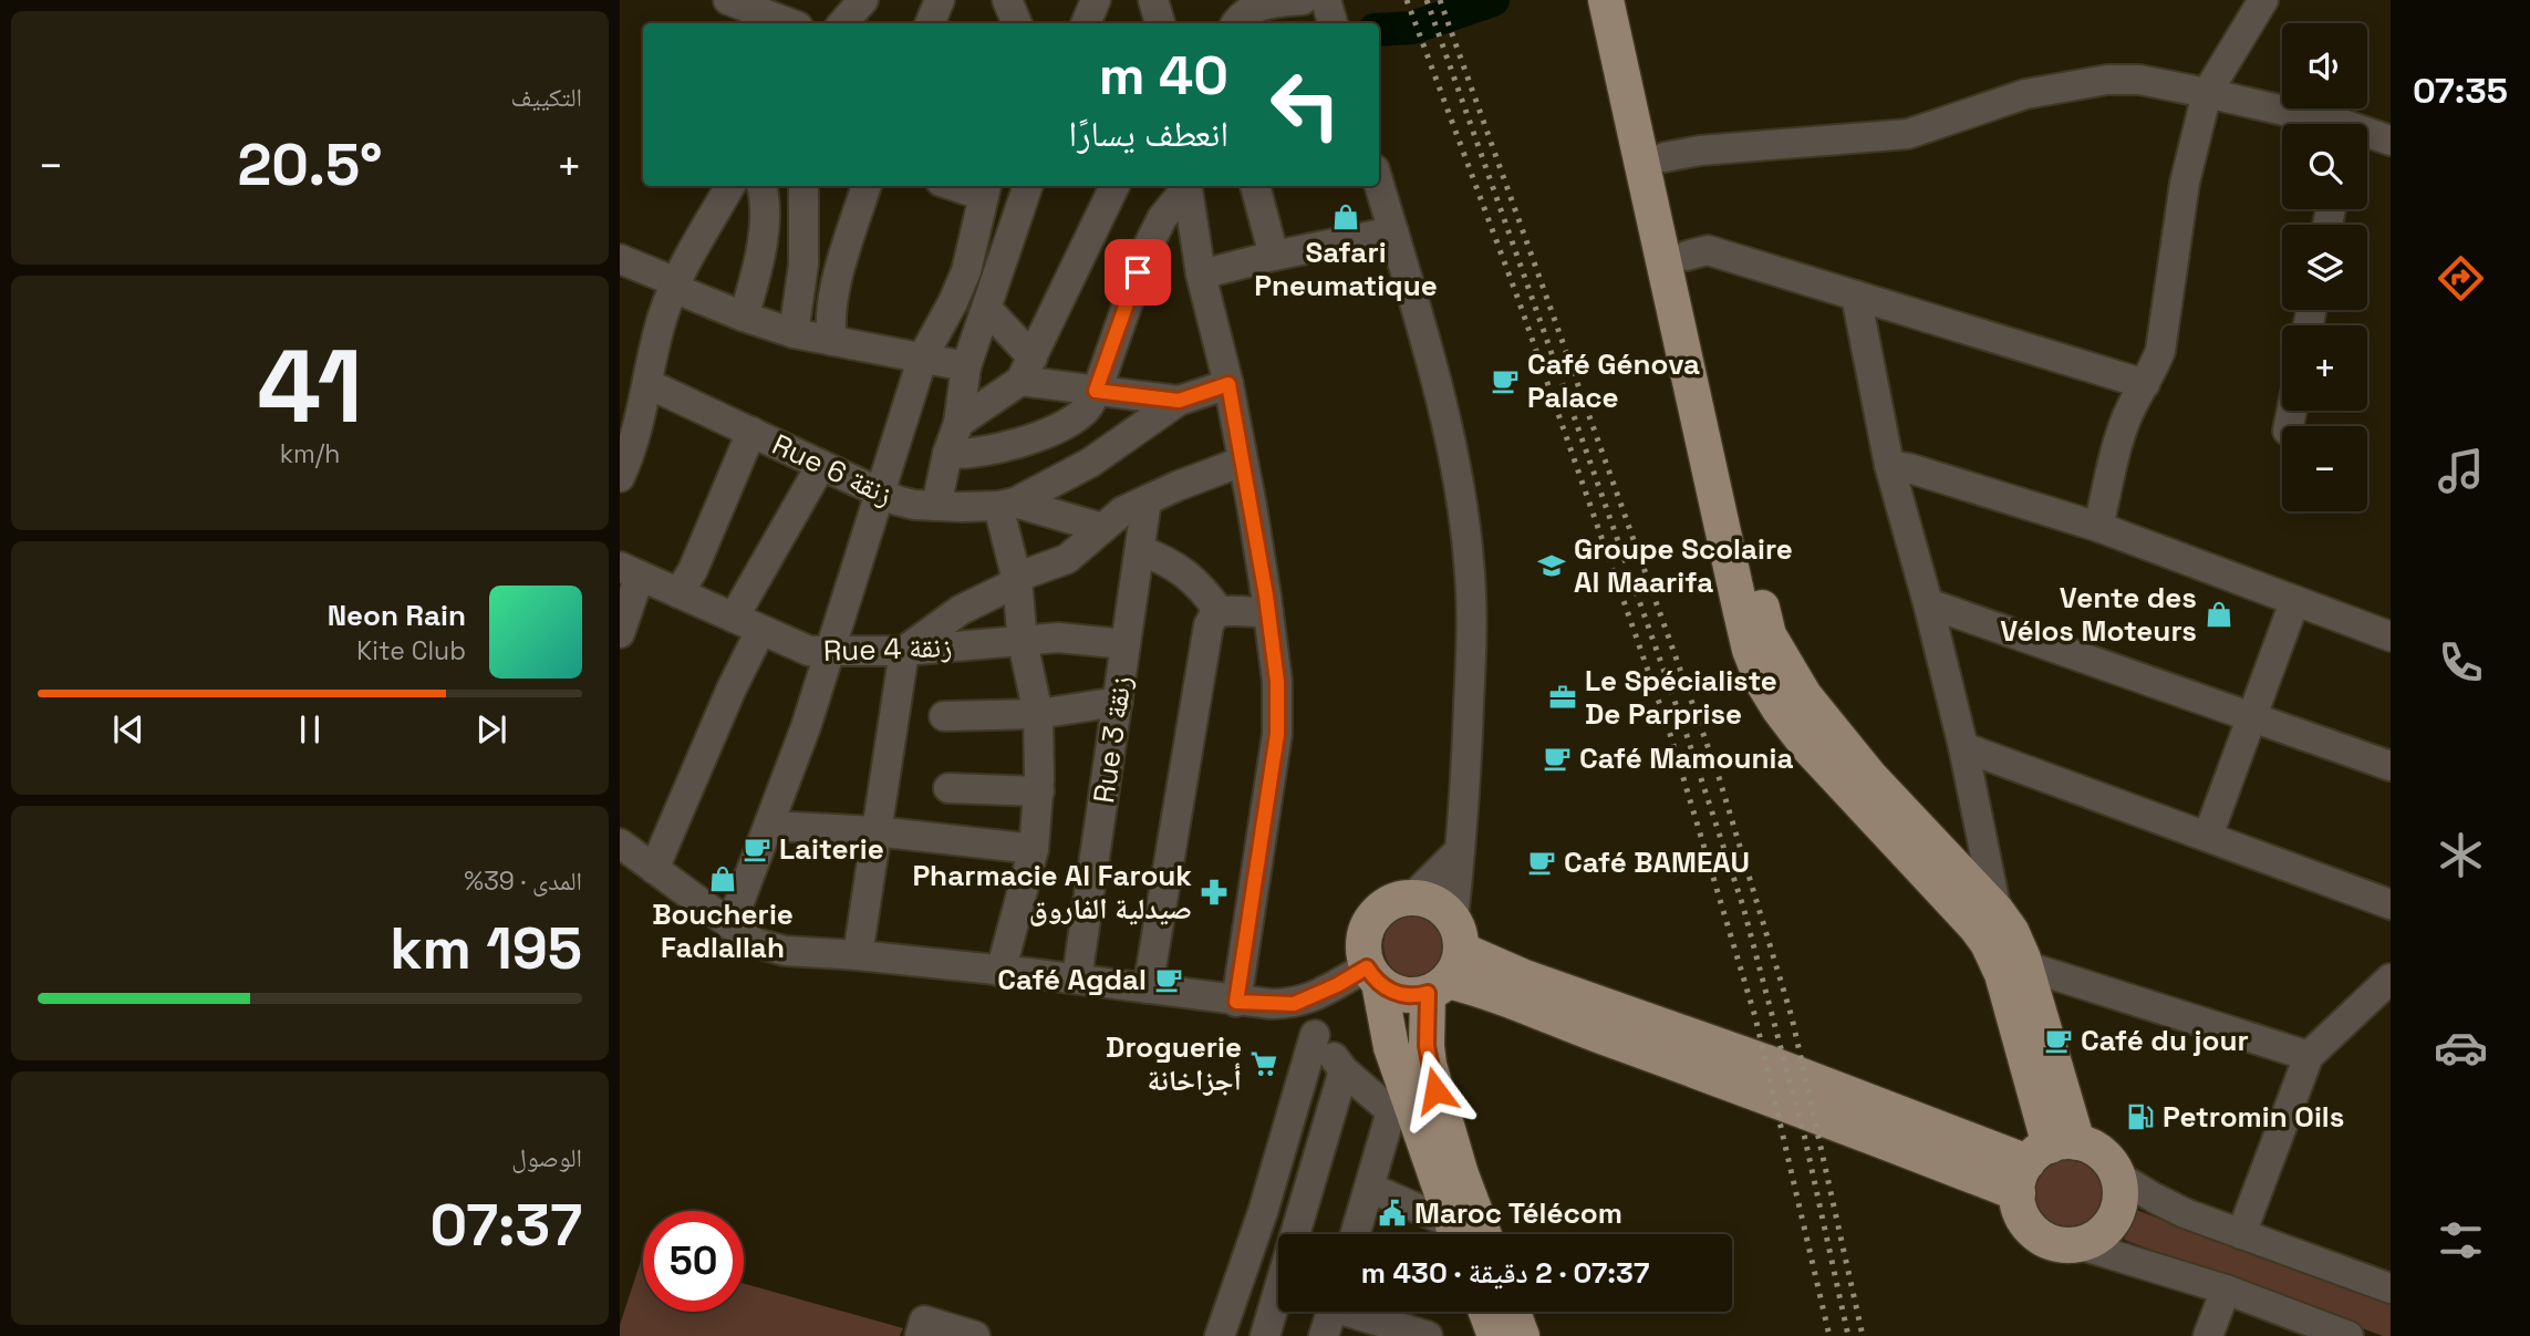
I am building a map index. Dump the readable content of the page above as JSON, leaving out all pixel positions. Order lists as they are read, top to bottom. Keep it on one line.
{"streets":{"street":["Rue 6 زنقة","Rue 4 زنقة","Rue 3 زنقة"]},"crossings":[["Rue 4 زنقة","Rue 3 زنقة"]],"places":{"shop":["Safari Pneumatique","Vente des Vélos Moteurs","Boucherie Fadlallah"],"cafe":["Café Génova Palace","Café Mamounia","Laiterie","Café BAMEAU","Café Agdal","Café du jour"],"school or university":["Groupe Scolaire Al Maarifa"],"office":["Le Spécialiste De Parprise"],"pharmacy":["Pharmacie Al Farouk صيدلية الفاروق"],"supermarket":["Droguerie أجزاخانة"],"fuel station":["Petromin Oils"],"public building":["Maroc Télécom"]},"page":{"tabs":"07:35","tile":["التكييف",["41","km/h"],["المدى · 39%","195 km"],["الوصول","07:37"]],"map_buttons":["+","−"],"turn":["40 m","انعطف يسارًا"],"heat":["−","20.5°","+"],"song":["Neon Rain","Kite Club"],"limit":"50","trip":"07:37 · 2 دقيقة · 430 m"}}
